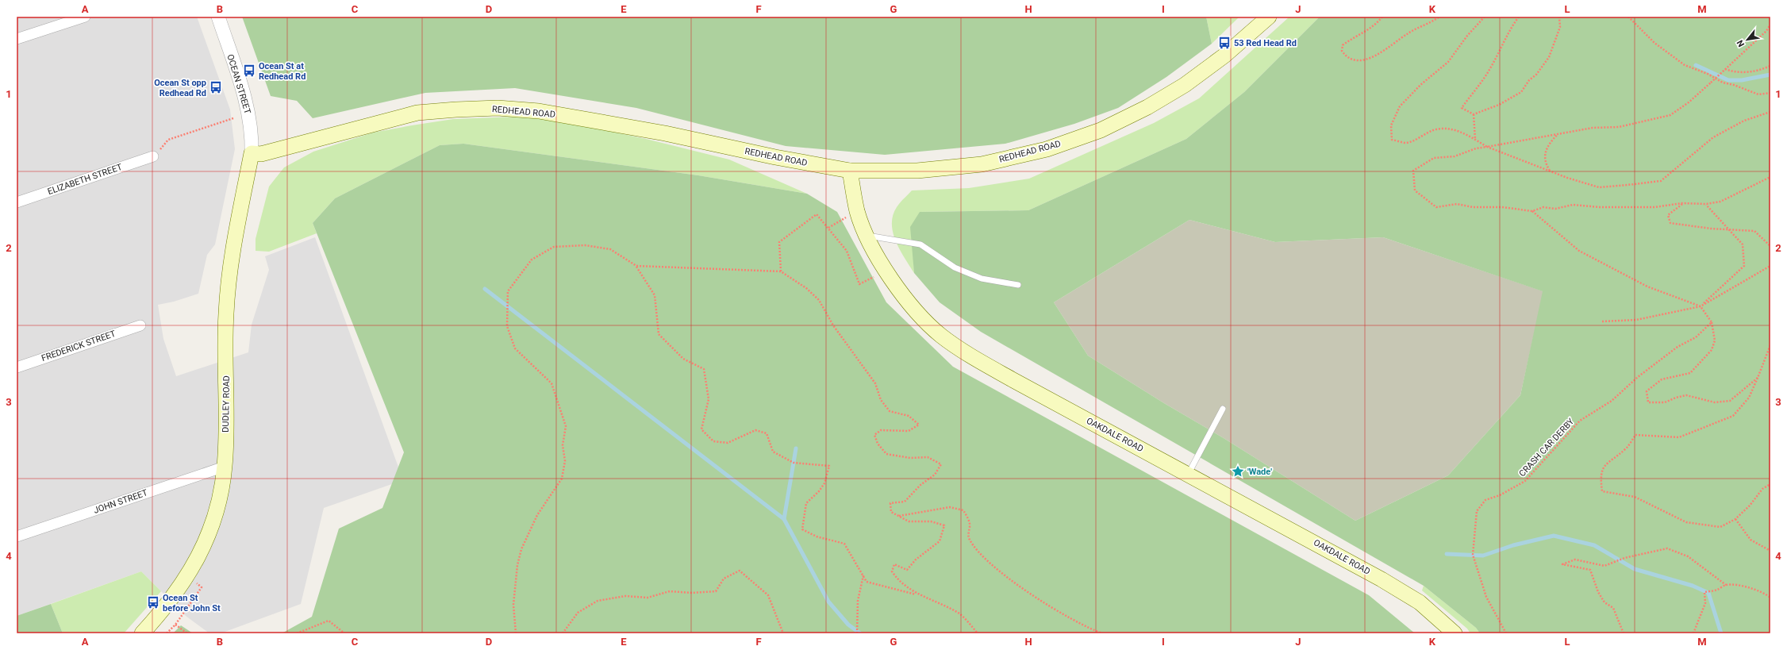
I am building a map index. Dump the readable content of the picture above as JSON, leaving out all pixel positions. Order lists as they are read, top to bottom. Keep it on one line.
{"streets":{"main road":["REDHEAD ROAD","DUDLEY ROAD","OAKDALE ROAD"],"street":["OCEAN STREET","ELIZABETH STREET","FREDERICK STREET","JOHN STREET"],"path":["CRASH CAR DERBY"]},"crossings":[["OCEAN STREET","REDHEAD ROAD"],["OCEAN STREET","DUDLEY ROAD"],["REDHEAD ROAD","DUDLEY ROAD"],["REDHEAD ROAD","OAKDALE ROAD"],["DUDLEY ROAD","JOHN STREET"]],"places":{"bus stop":["53 Red Head Rd","Ocean St at Redhead Rd","Ocean St opp Redhead Rd","Ocean St before John St"],"place":["'Wade'"]},"north":"bottom left","grid":{"columns":["A","B","C","D","E","F","G","H","I","J","K","L","M"],"rows":["1","2","3","4"]}}
